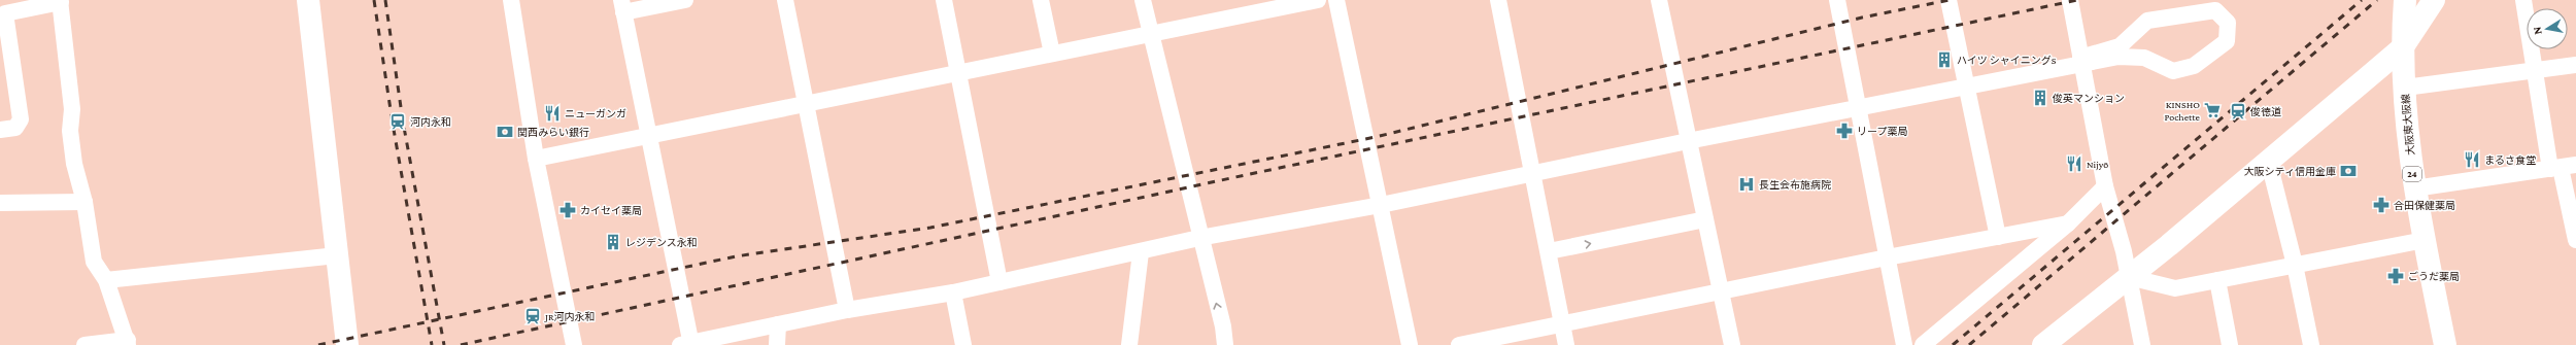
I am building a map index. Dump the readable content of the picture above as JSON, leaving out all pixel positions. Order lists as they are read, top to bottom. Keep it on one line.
{"streets":{"street":["大阪東大阪線","24"]},"places":{"building":["ハイツ シャイニングS","俊英マンション","レジデンス永和"],"supermarket":["KINSHO Pochette"],"station":["俊徳道","河内永和","JR河内永和"],"restaurant":["ニューガンガ","まるさ食堂","Nijyō"],"pharmacy":["リープ薬局","合田保健薬局","カイセイ薬局","ごうだ薬局"],"bank":["関西みらい銀行","大阪シティ信用金庫"],"hospital":["長生会布施病院"]},"north":"left"}
